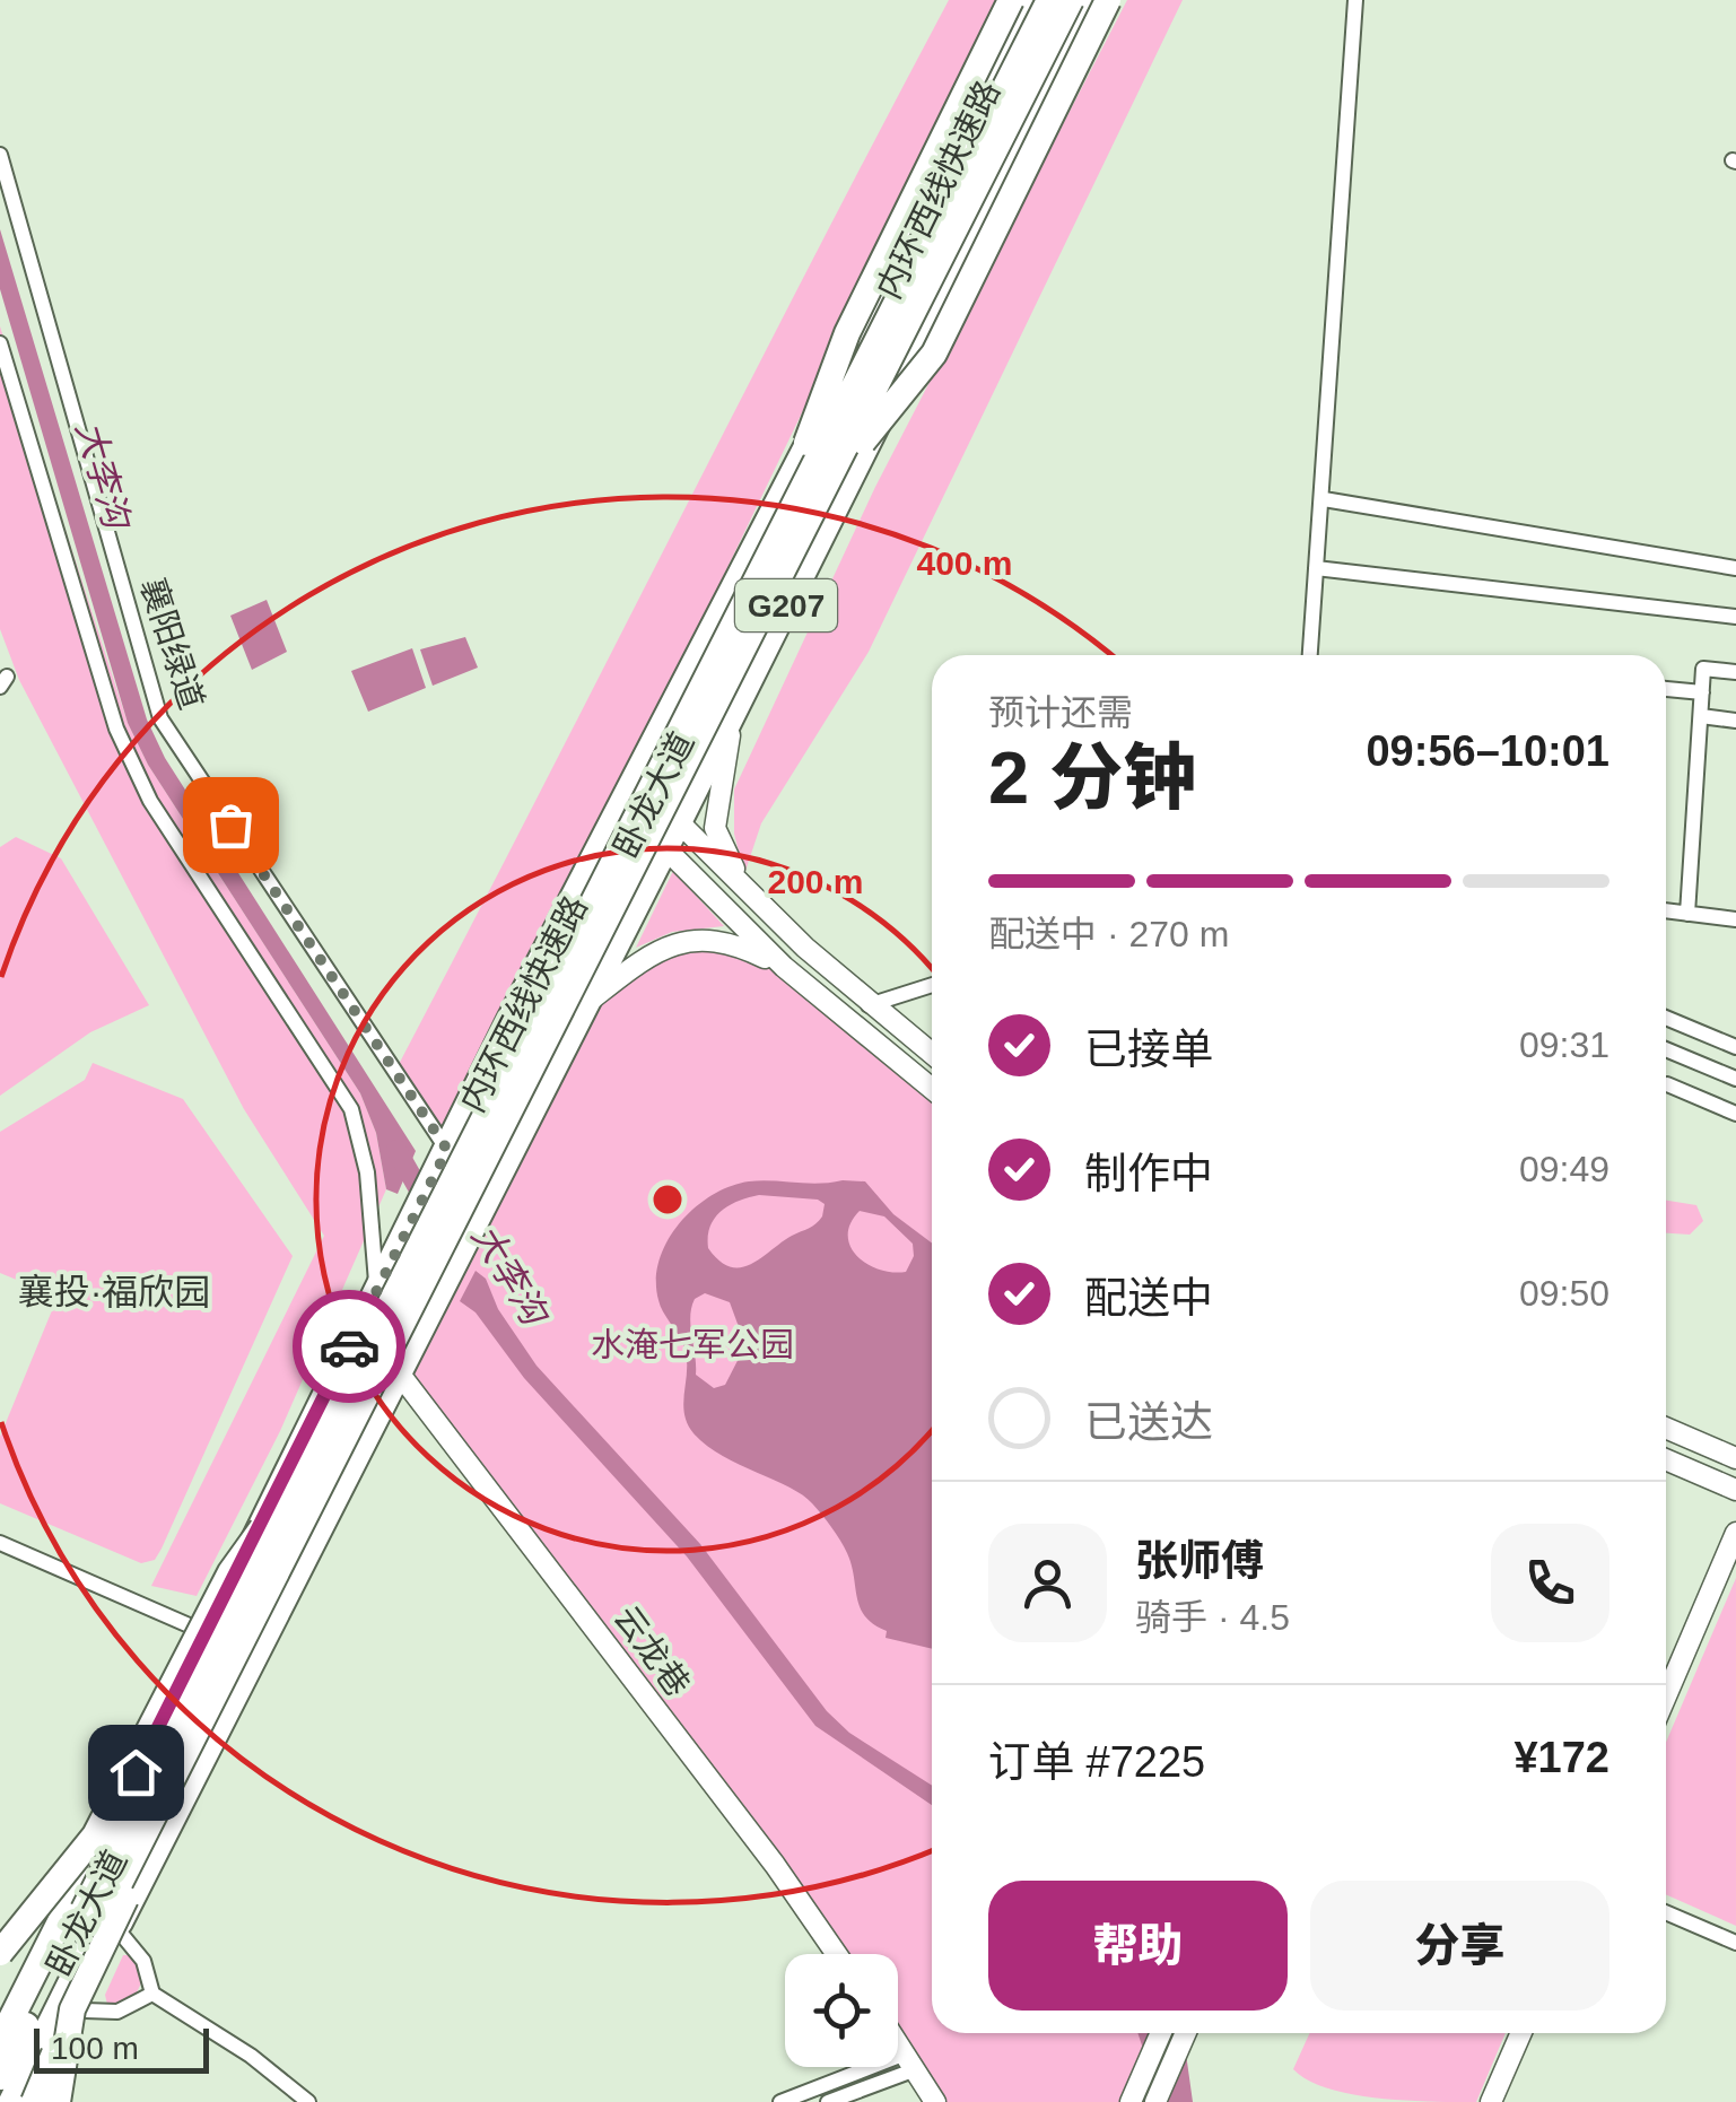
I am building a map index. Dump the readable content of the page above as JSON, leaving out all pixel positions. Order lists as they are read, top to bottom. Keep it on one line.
{"streets":{"highway":["内环西线快速路","G207","卧龙大道"],"street":["襄阳绿道","云龙巷"]},"crossings":[["襄阳绿道","卧龙大道"],["卧龙大道","云龙巷"]],"districts":["襄投·福欣园"],"water":["大李沟"],"parks":["水淹七军公园"],"scale_bar":"100 m","page":{"heading":["2 分钟","预计还需","09:56–10:01"],"panel":["张师傅","骑手 · 4.5","订单 #7225","¥172"],"bar":"配送中 · 270 m","list":[["已接单","09:31"],["制作中","09:49"],["配送中","09:50"],"已送达"],"buttons":["帮助","分享"],"scale":"100 m"},"rings":["400 m","200 m"]}
